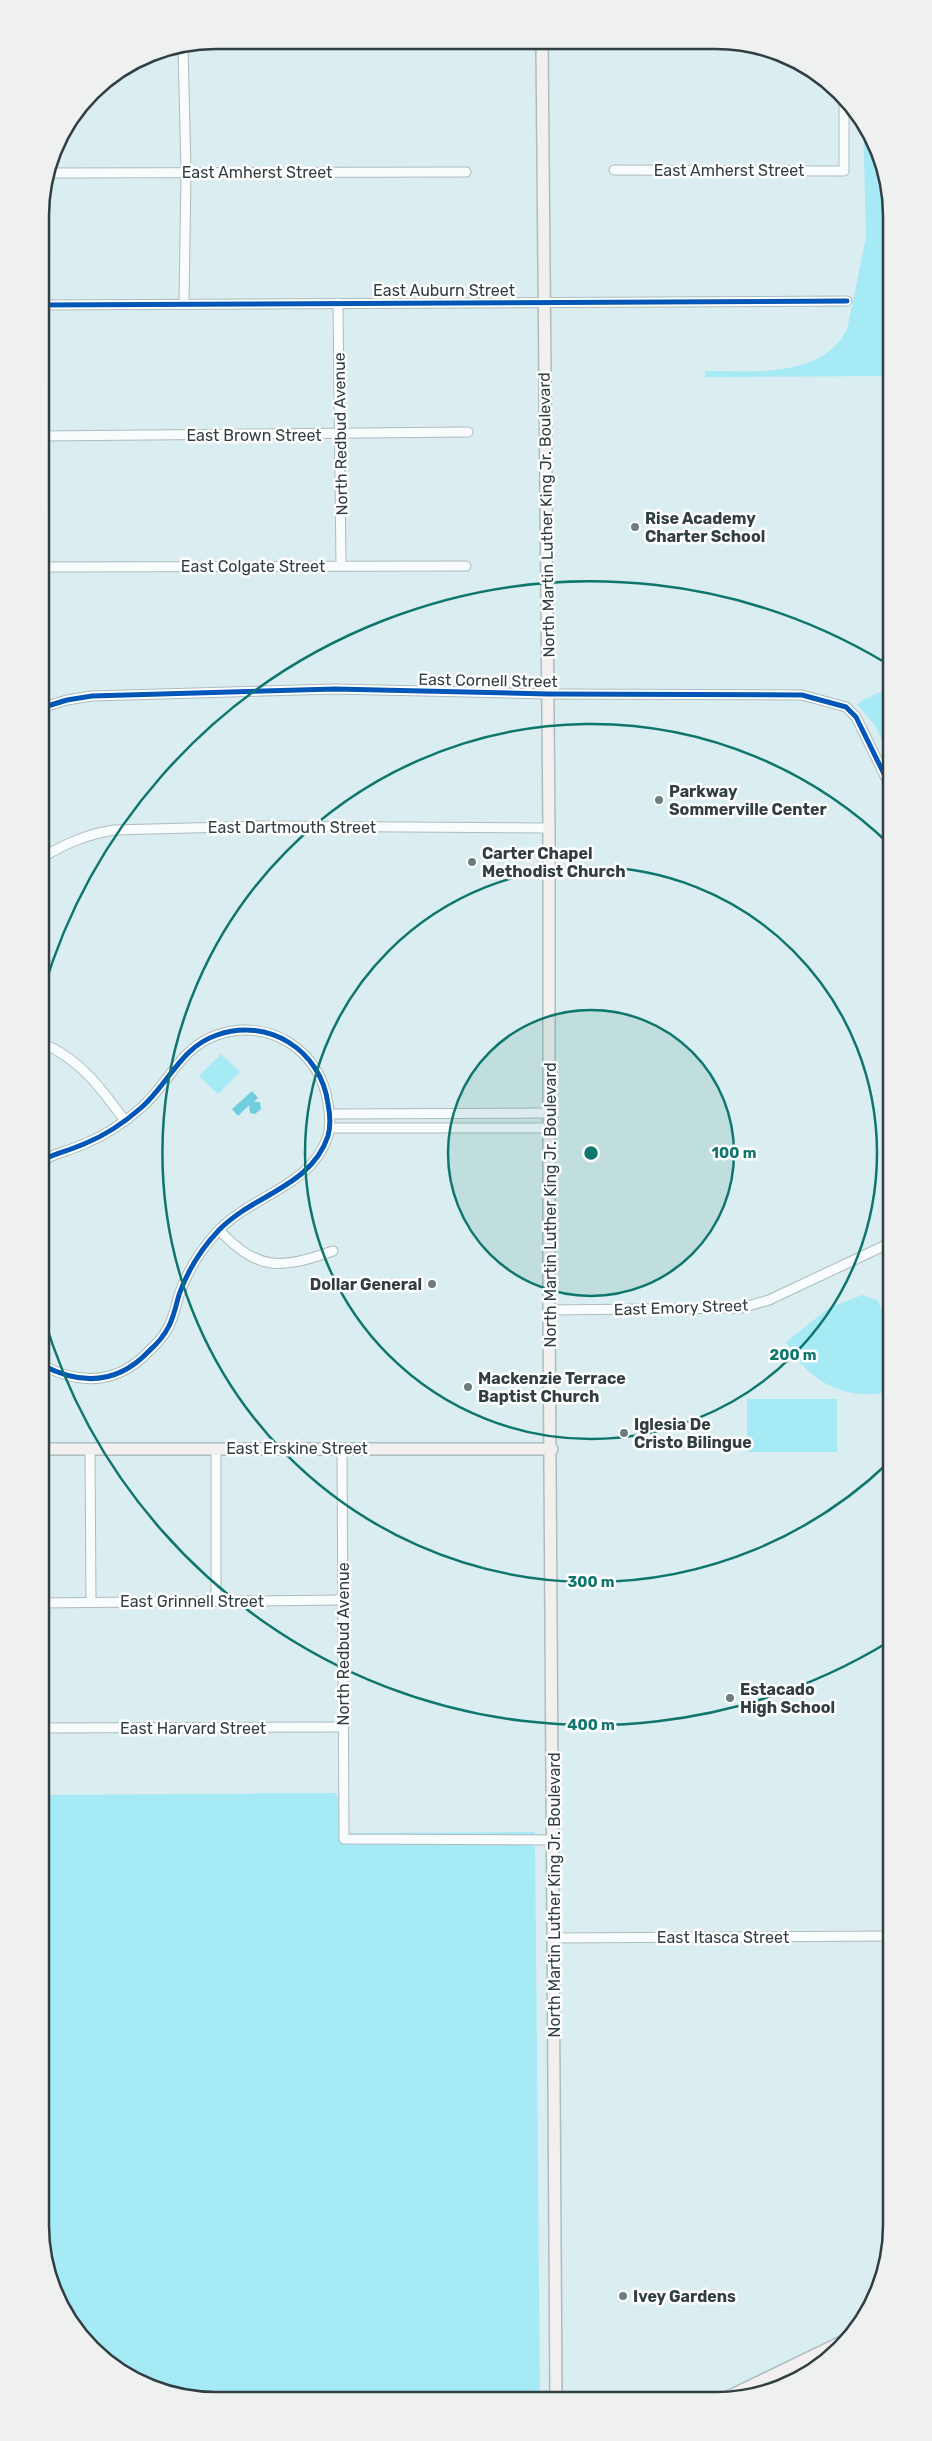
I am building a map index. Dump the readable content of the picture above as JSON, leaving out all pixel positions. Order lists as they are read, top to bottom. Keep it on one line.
{"streets":{"main road":["North Martin Luther King Jr. Boulevard","East Erskine Street"],"street":["East Amherst Street","East Auburn Street","North Redbud Avenue","East Brown Street","East Colgate Street","East Cornell Street","East Dartmouth Street","East Emory Street","East Grinnell Street","East Harvard Street","East Itasca Street"]},"crossings":[["East Auburn Street","North Redbud Avenue"],["East Auburn Street","North Martin Luther King Jr. Boulevard"],["North Redbud Avenue","East Brown Street"],["North Redbud Avenue","North Martin Luther King Jr. Boulevard"],["North Redbud Avenue","East Colgate Street"],["North Redbud Avenue","East Erskine Street"],["North Redbud Avenue","East Grinnell Street"],["North Redbud Avenue","East Harvard Street"],["North Martin Luther King Jr. Boulevard","East Cornell Street"],["North Martin Luther King Jr. Boulevard","East Dartmouth Street"],["North Martin Luther King Jr. Boulevard","East Emory Street"],["North Martin Luther King Jr. Boulevard","East Erskine Street"],["North Martin Luther King Jr. Boulevard","East Itasca Street"]],"places":["Rise Academy Charter School","Parkway Sommerville Center","Carter Chapel Methodist Church","Dollar General","Mackenzie Terrace Baptist Church","Iglesia De Cristo Bilingue","Estacado High School","Ivey Gardens"],"rings":["100 m","200 m","300 m","400 m"]}
